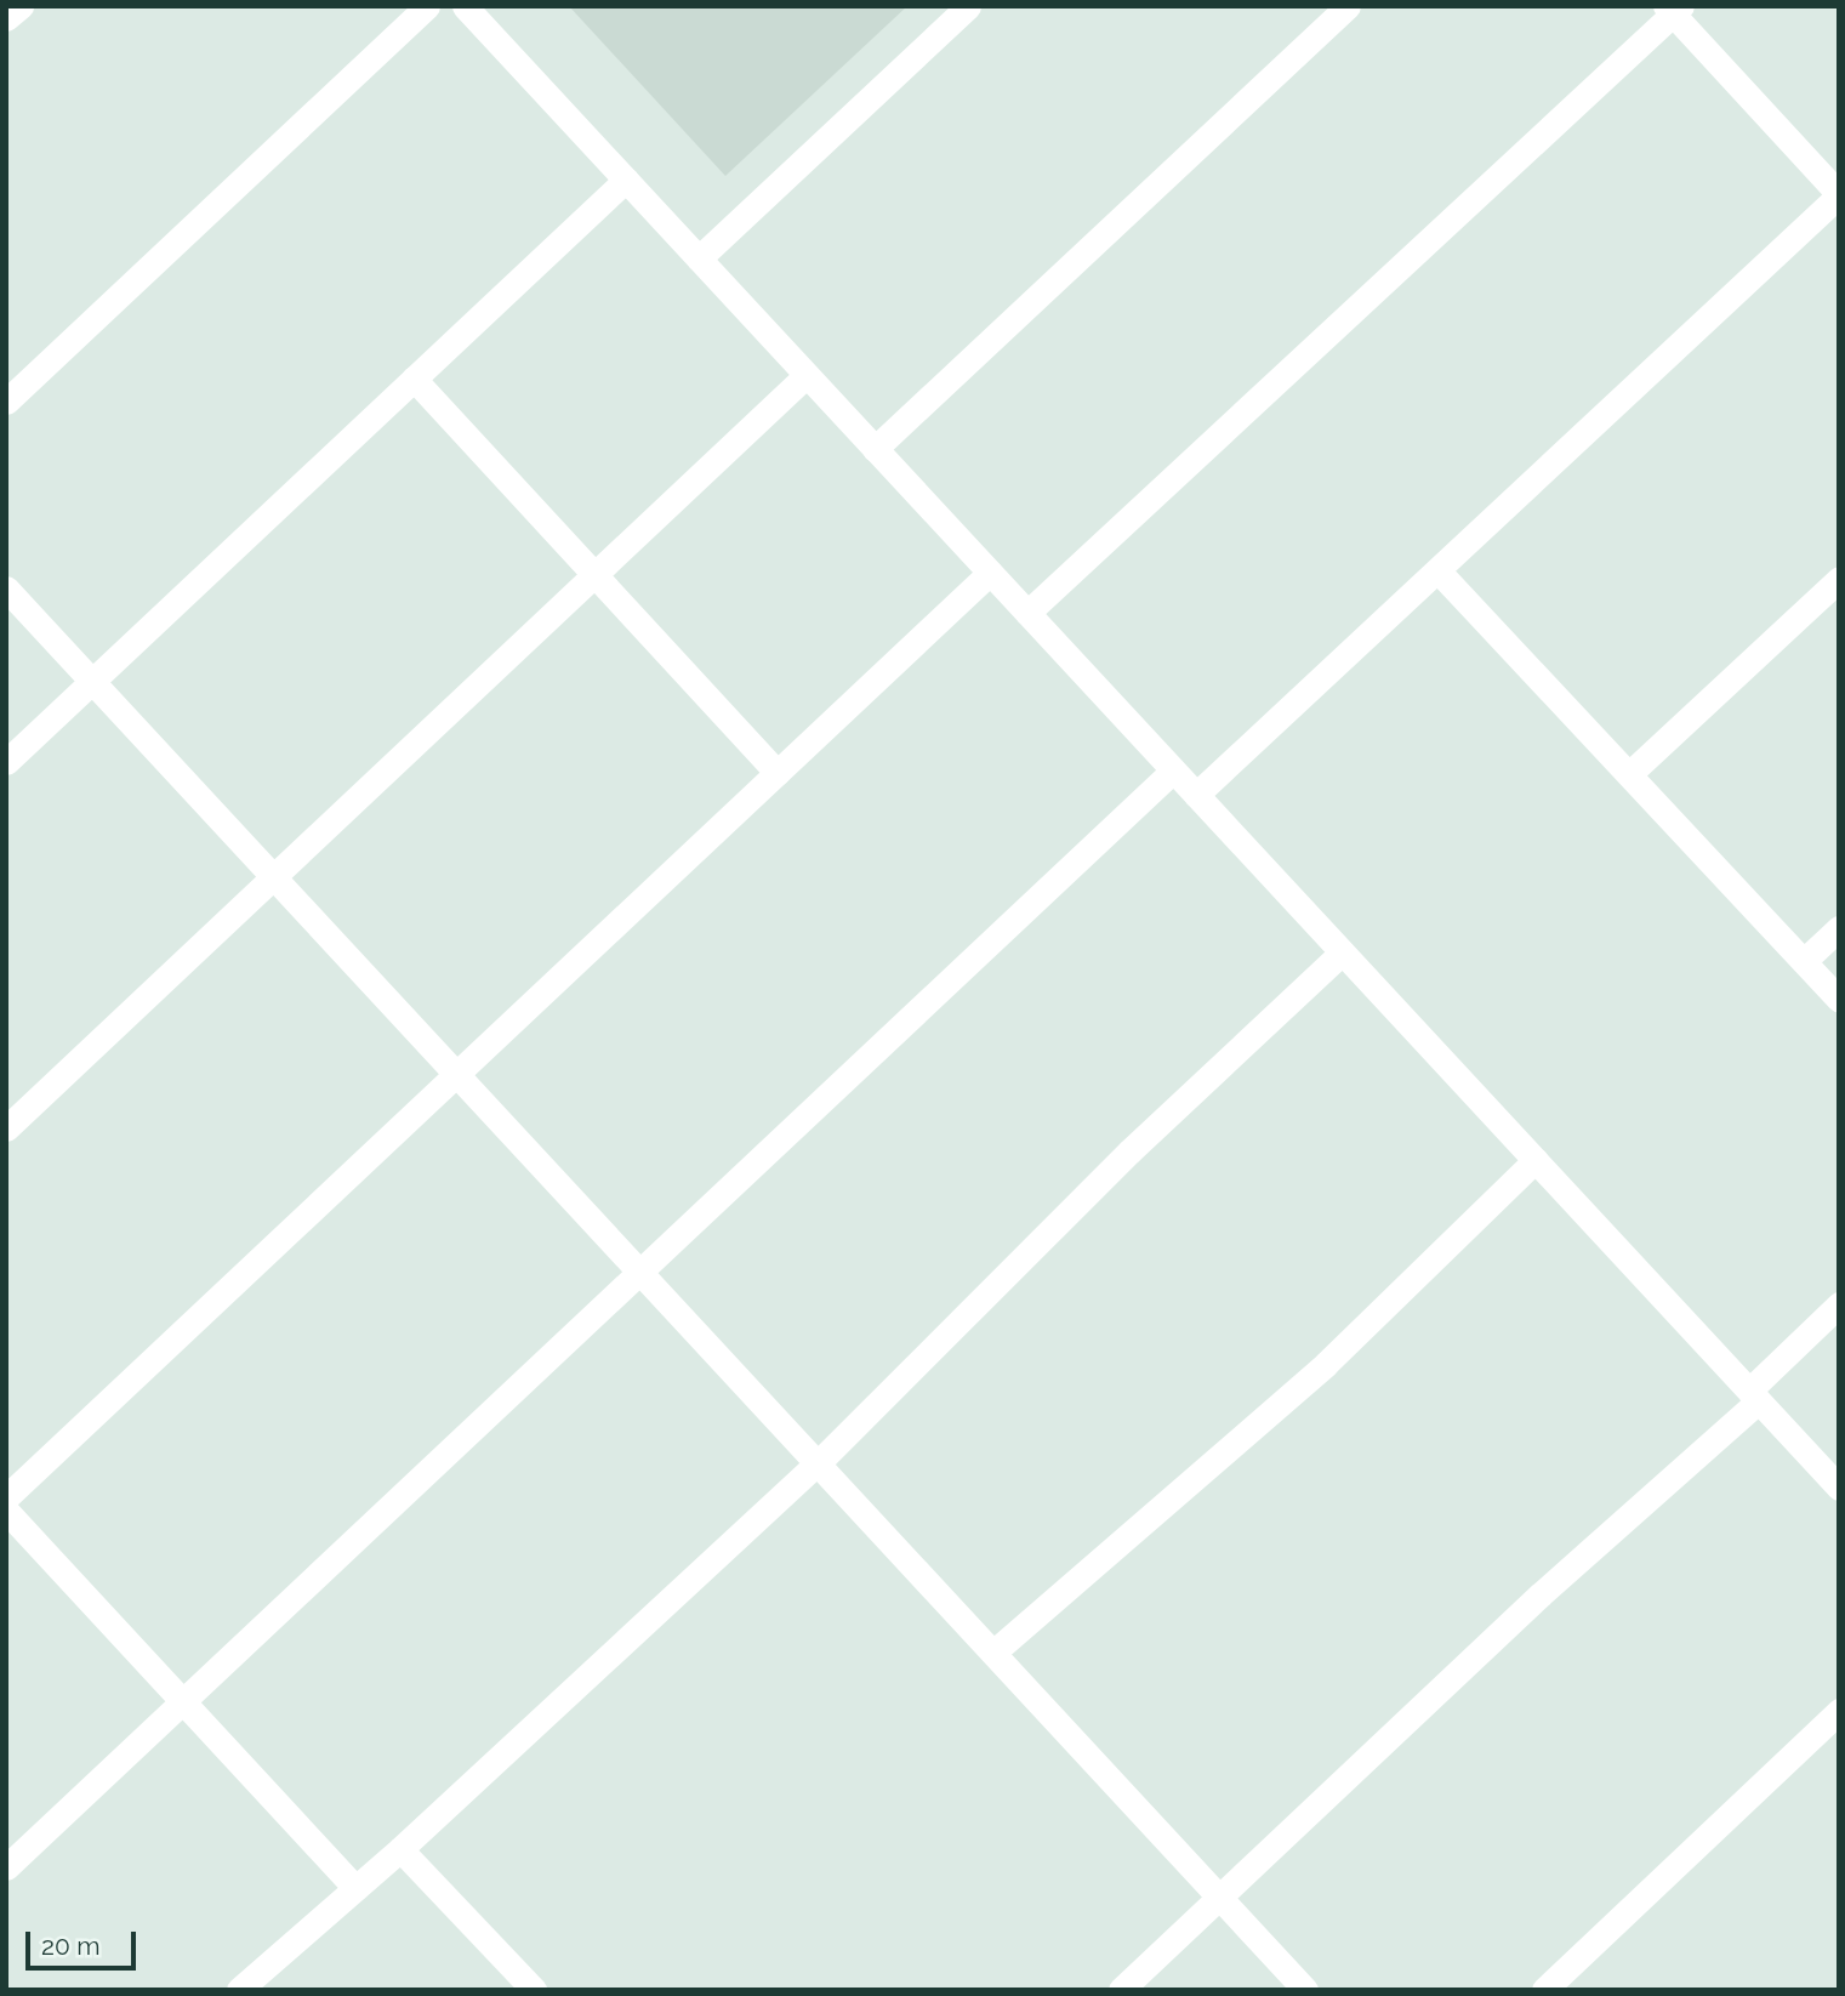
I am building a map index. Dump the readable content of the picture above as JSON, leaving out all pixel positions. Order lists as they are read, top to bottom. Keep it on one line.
{"scale_bar":"20 m"}
